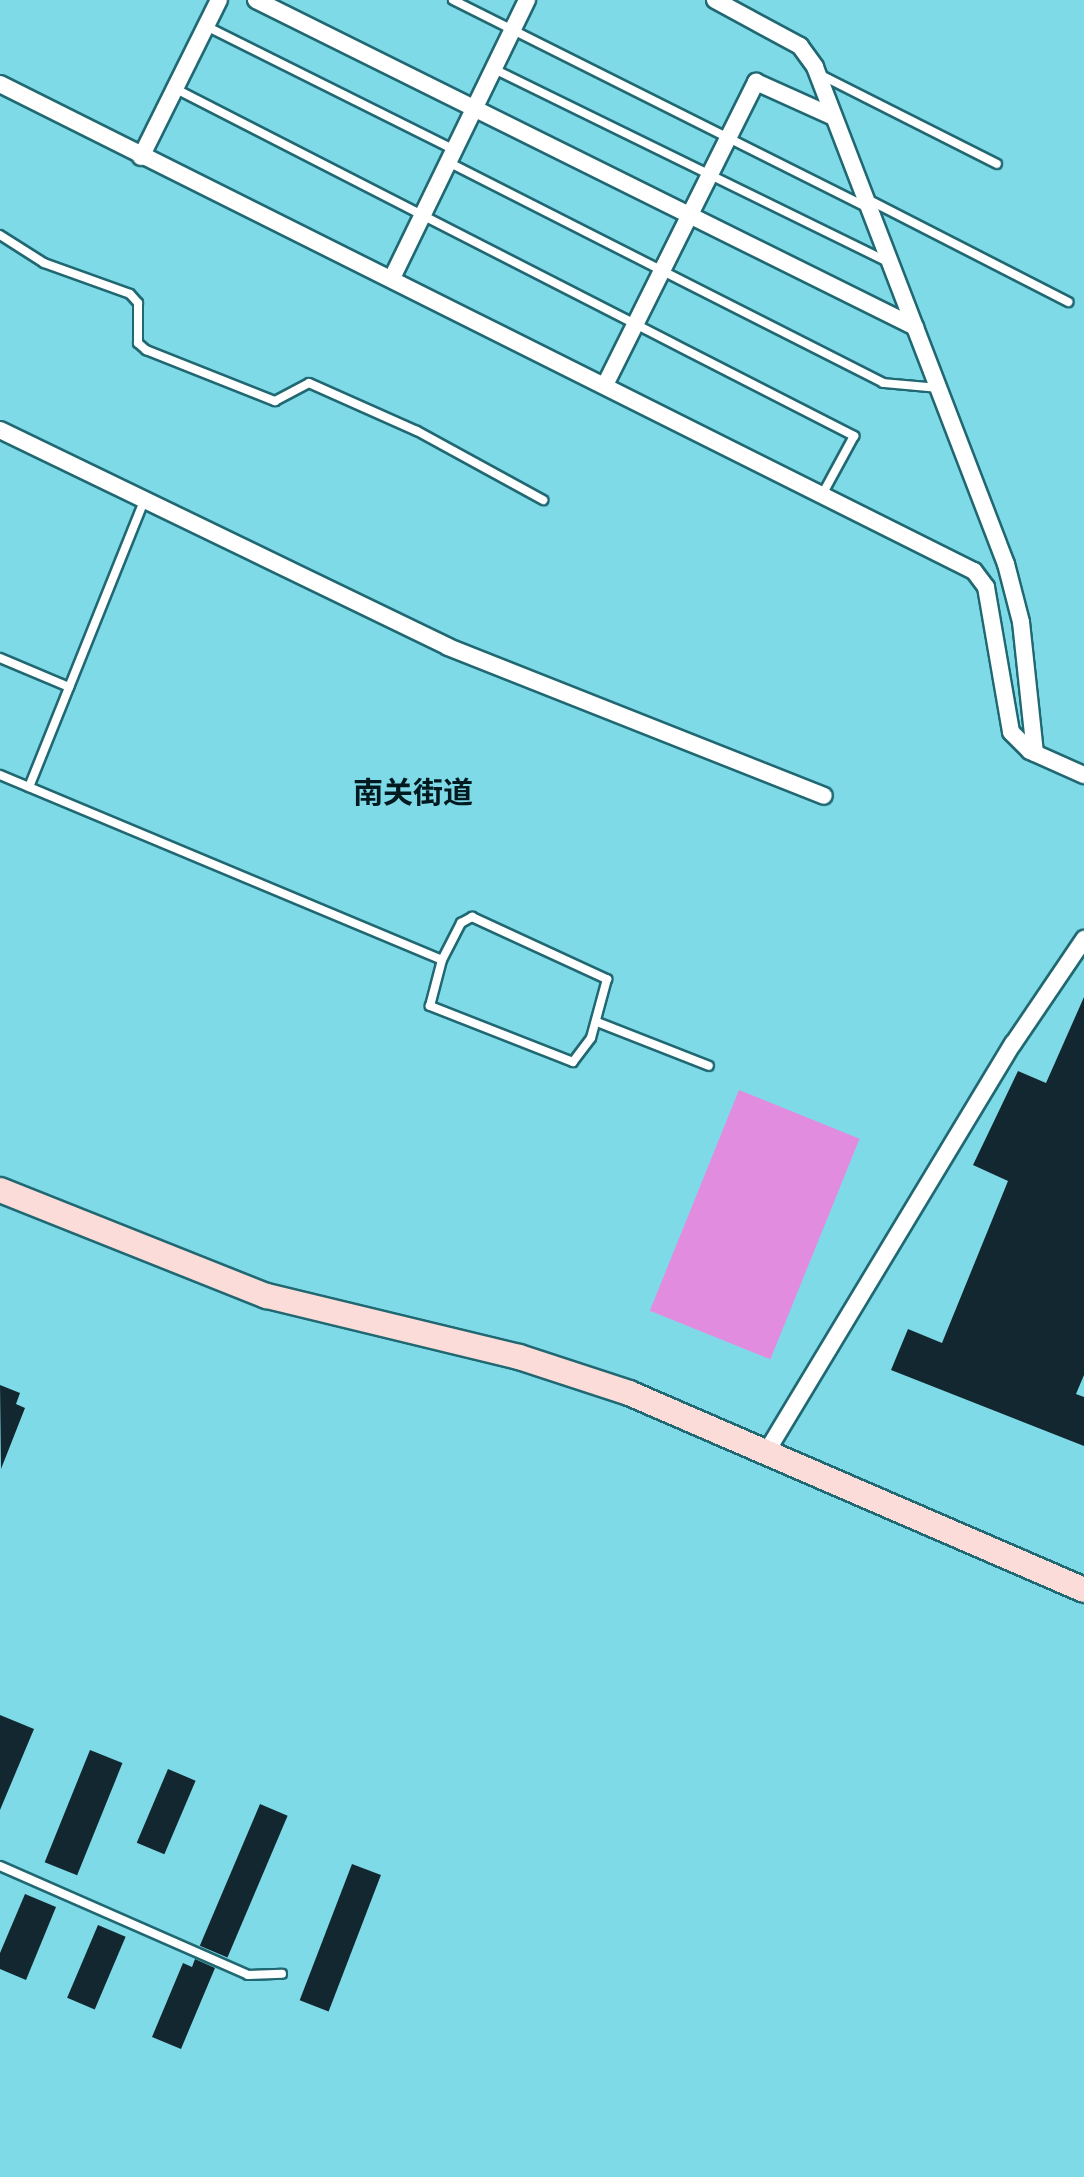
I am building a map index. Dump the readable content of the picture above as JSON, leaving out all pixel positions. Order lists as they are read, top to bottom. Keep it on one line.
{"districts":["南关街道"]}
